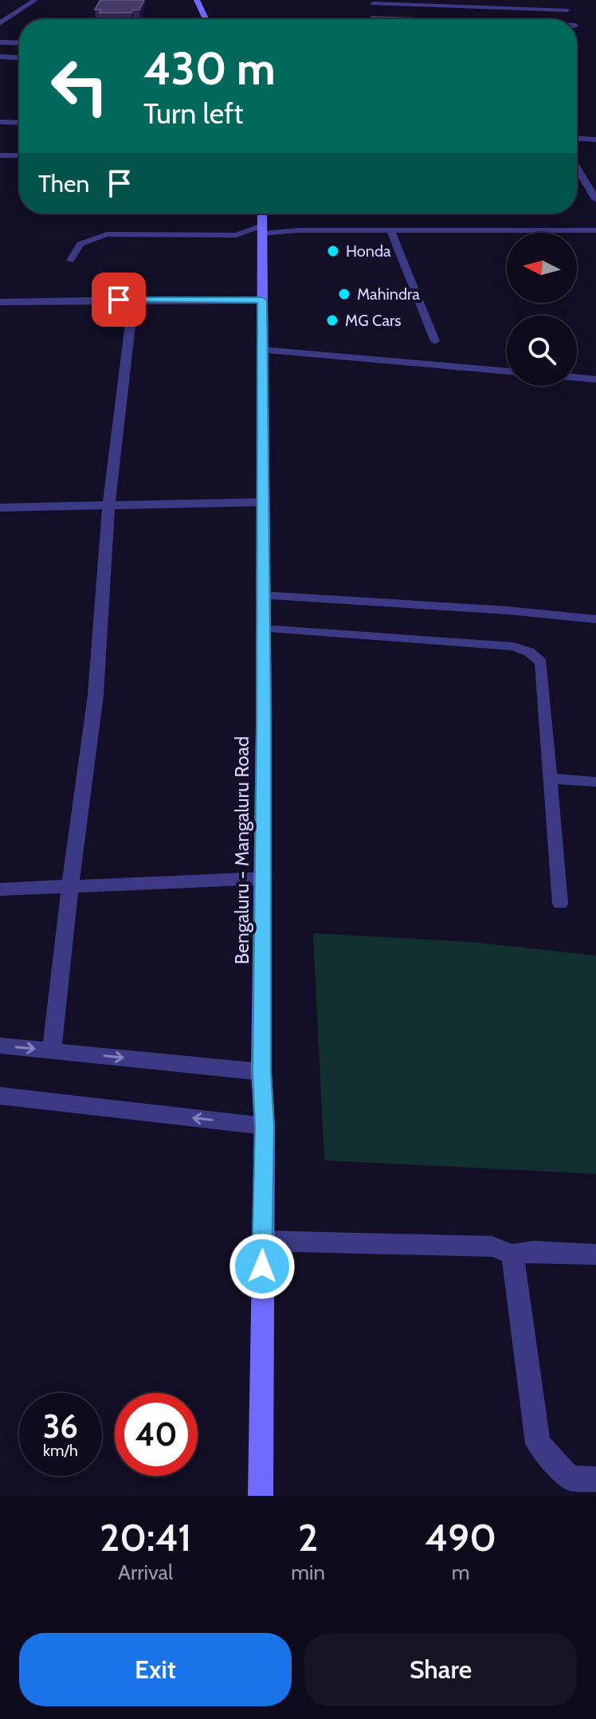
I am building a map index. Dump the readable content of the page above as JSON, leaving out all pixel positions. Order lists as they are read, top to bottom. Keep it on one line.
{"streets":{"street":["Bengaluru - Mangaluru Road"]},"places":["Honda","Mahindra","MG Cars"],"north":"left","page":{"turn":["430 m","Turn left"],"then":"Then","speed":"36 km/h","limit":"40","eta":["20:41","Arrival","2","min","490","m"],"buttons":["Exit","Share"]}}
